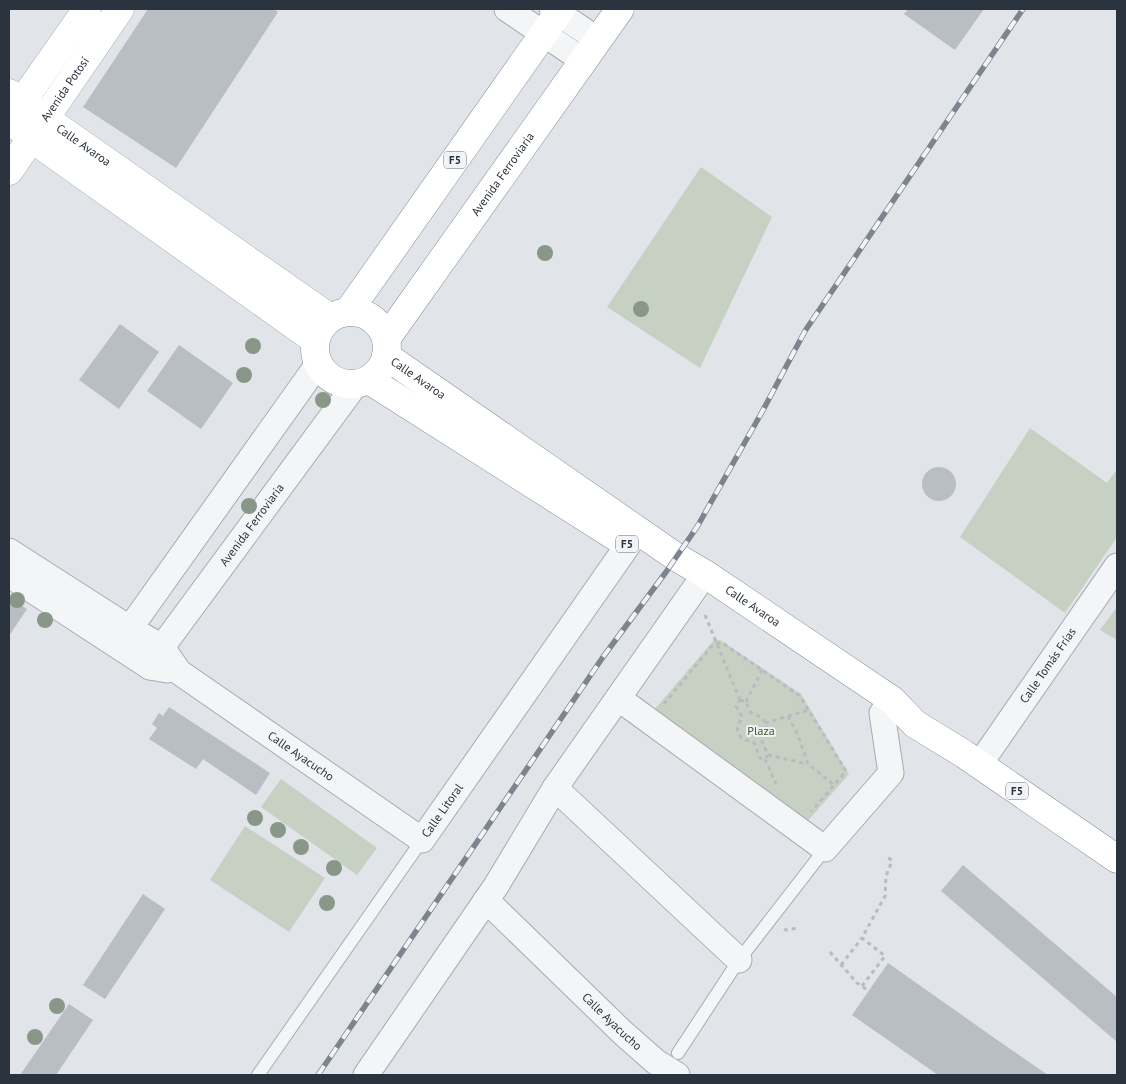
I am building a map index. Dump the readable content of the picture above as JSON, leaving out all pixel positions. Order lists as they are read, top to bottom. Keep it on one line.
{"streets":{"main road":["Avenida Potosí","Calle Avaroa","F5","Avenida Ferroviaria"],"street":["Calle Tomás Frías","Calle Ayacucho","Calle Litoral"]},"crossings":[["Avenida Potosí","Calle Avaroa"],["Calle Avaroa","F5"],["Calle Avaroa","Avenida Ferroviaria"],["Calle Avaroa","Calle Tomás Frías"],["Calle Avaroa","Calle Litoral"],["F5","Avenida Ferroviaria"],["Avenida Ferroviaria","Calle Ayacucho"],["Calle Ayacucho","Calle Litoral"]],"parks":["Plaza"]}
